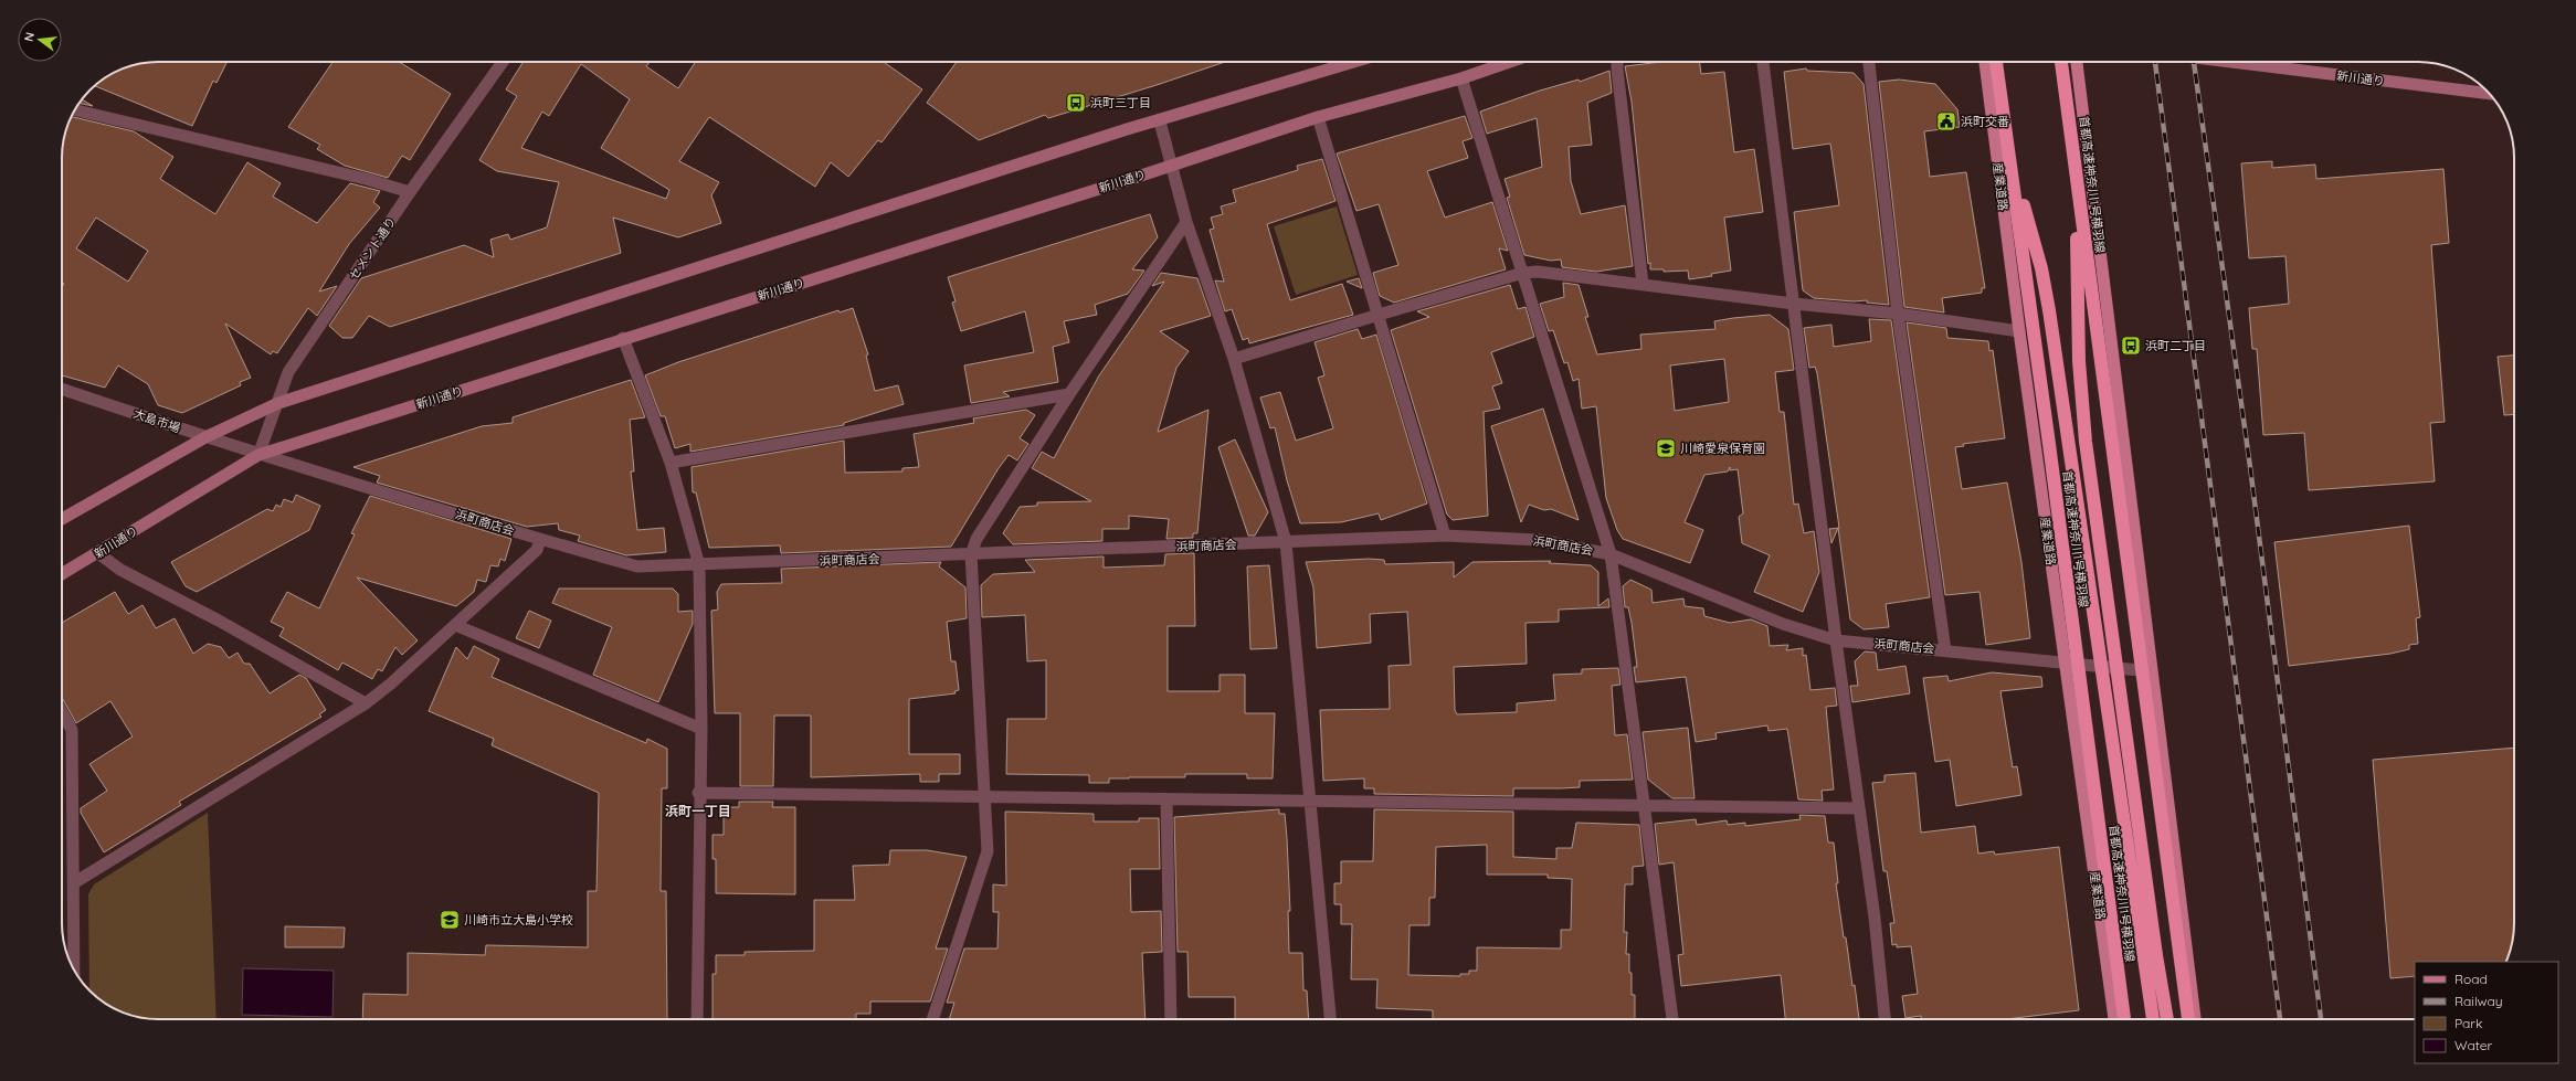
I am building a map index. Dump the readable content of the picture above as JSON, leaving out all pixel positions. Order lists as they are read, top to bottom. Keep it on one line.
{"streets":{"highway":["首都高速神奈川1号横羽線"],"main road":["新川通り","産業道路"],"street":["セメント通り","大島市場","浜町商店会"]},"crossings":[["新川通り","セメント通り"],["新川通り","大島市場"],["新川通り","浜町商店会"],["産業道路","浜町商店会"],["セメント通り","大島市場"],["セメント通り","浜町商店会"],["大島市場","浜町商店会"]],"districts":["浜町一丁目"],"places":{"bus stop":["浜町三丁目","浜町二丁目"],"public building":["浜町交番"],"school or university":["川崎愛泉保育園","川崎市立大島小学校"]},"legend":["Road","Railway","Park","Water"],"north":"left"}
